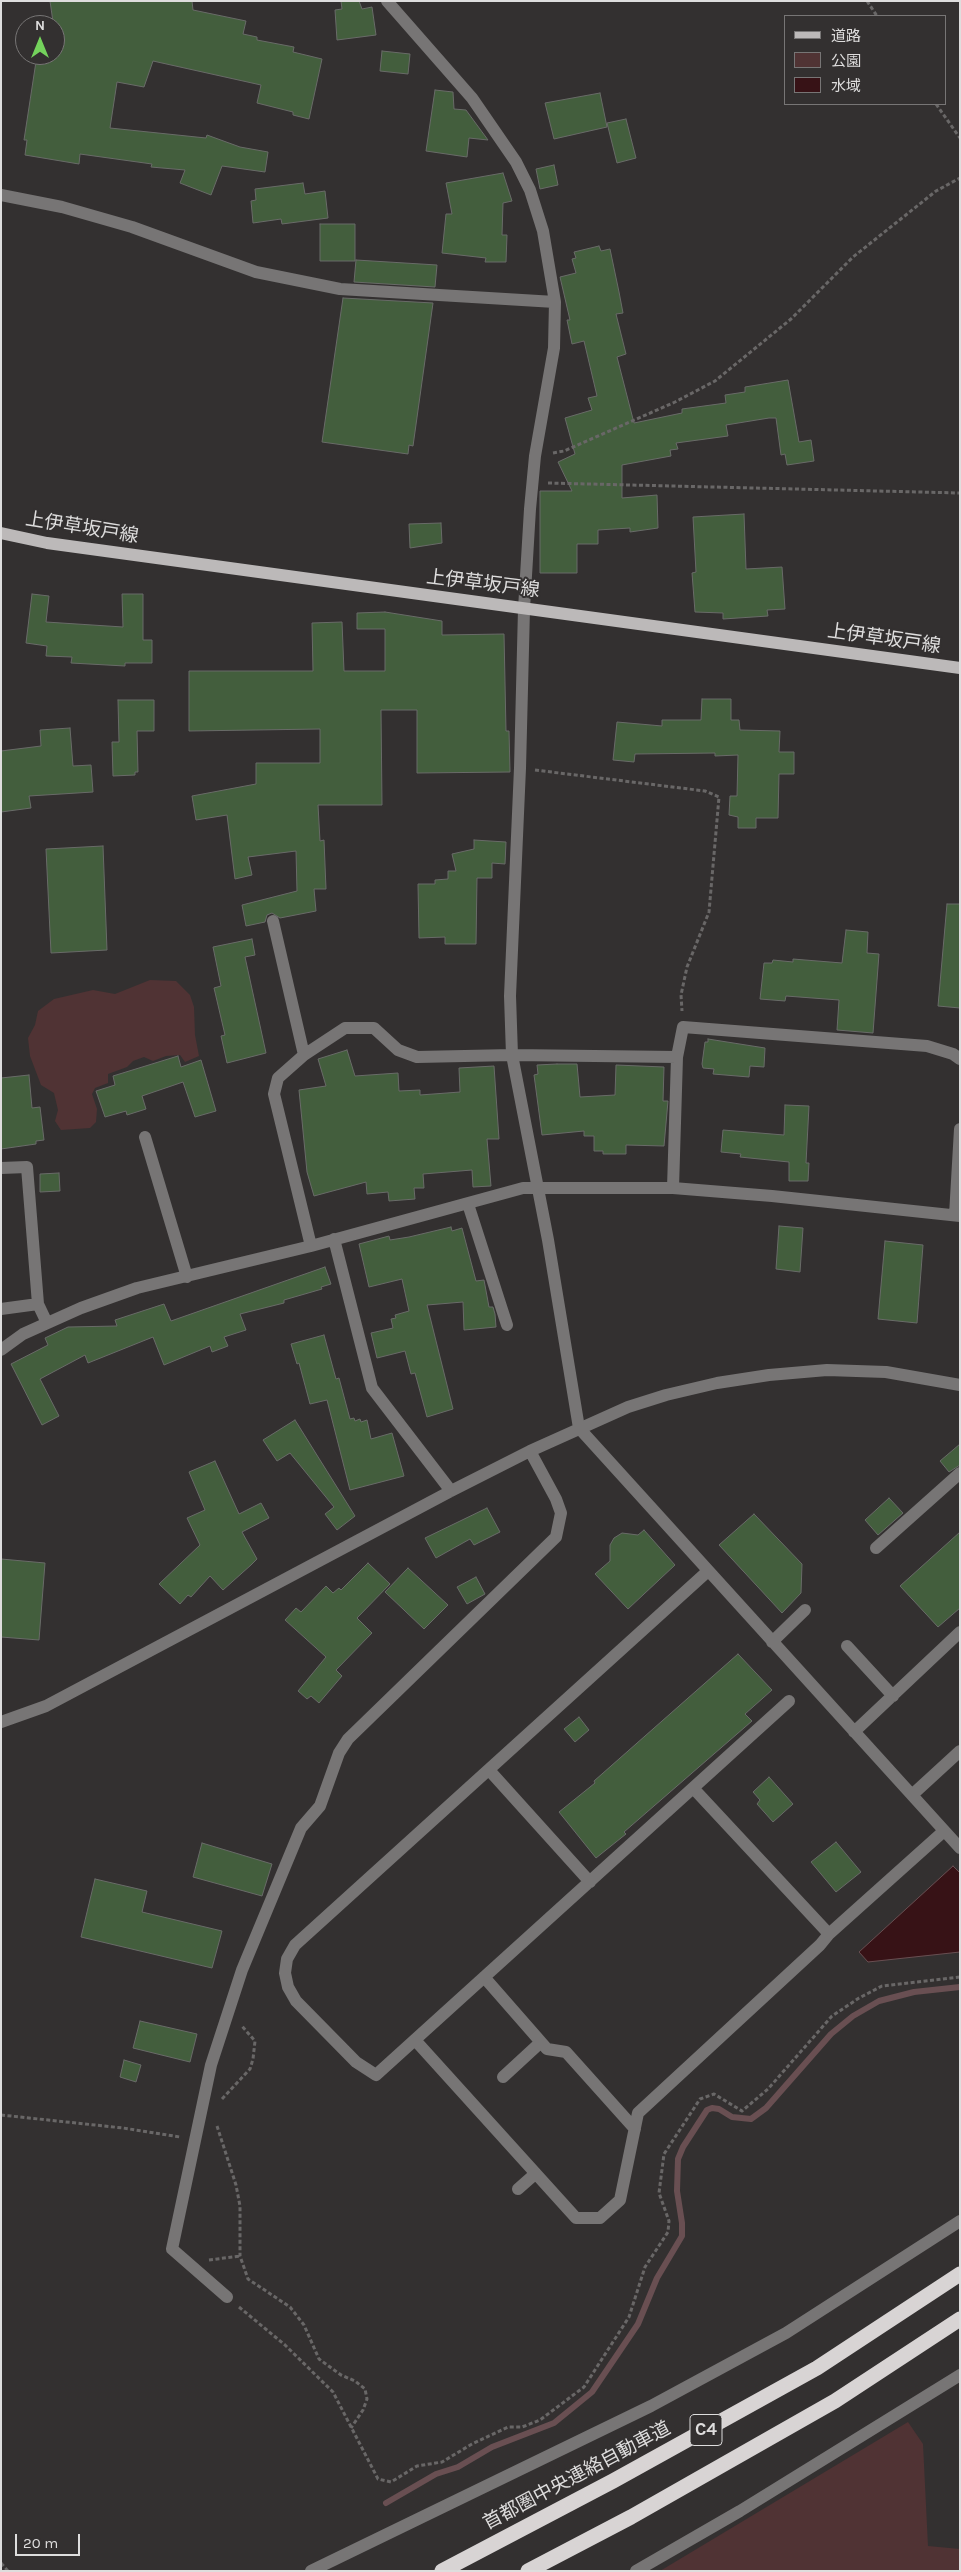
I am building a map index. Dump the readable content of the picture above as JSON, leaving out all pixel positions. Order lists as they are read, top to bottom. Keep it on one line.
{"streets":{"highway":["C4","首都圏中央連絡自動車道"],"main road":["上伊草坂戸線"]},"legend":["道路","公園","水域"],"scale_bar":"20 m","north":"top"}
